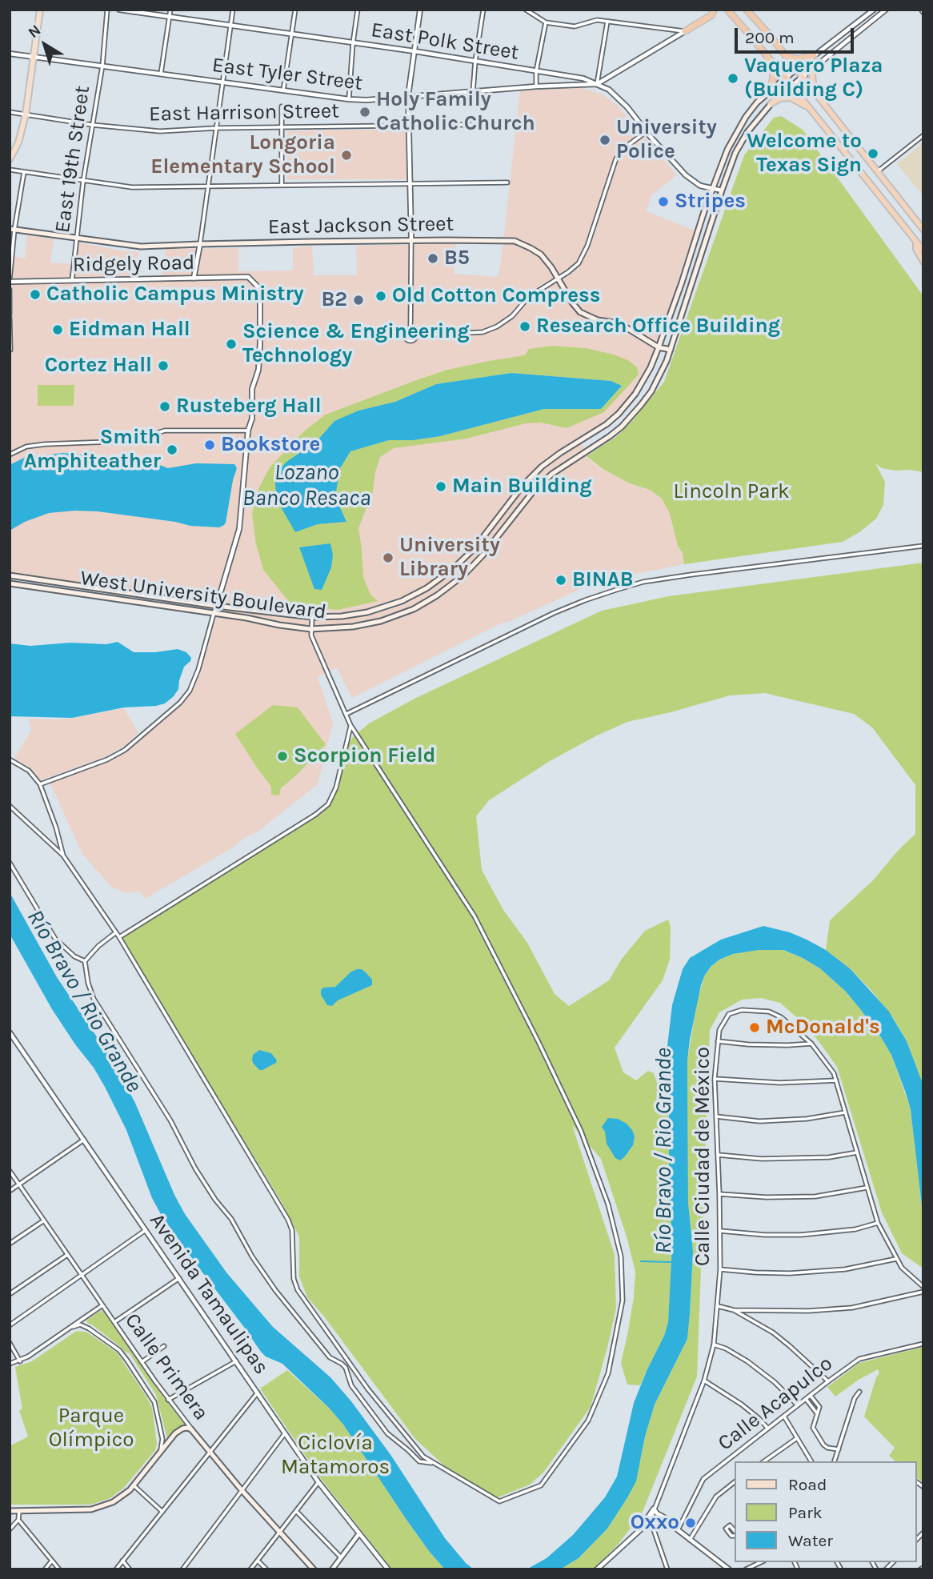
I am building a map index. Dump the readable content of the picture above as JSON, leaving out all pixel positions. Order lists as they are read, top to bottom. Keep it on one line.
{"streets":{"main road":["East Jackson Street","West University Boulevard","Calle Primera"],"street":["East Polk Street","East Tyler Street","East Harrison Street","East 19th Street","Ridgely Road","Calle Ciudad de México","Avenida Tamaulipas","Calle Acapulco"]},"crossings":[["East Polk Street","East Tyler Street"],["East Polk Street","West University Boulevard"],["East Tyler Street","East 19th Street"],["East Harrison Street","East 19th Street"],["East 19th Street","East Jackson Street"],["East 19th Street","Ridgely Road"],["East Jackson Street","West University Boulevard"]],"water":["Lozano Banco Resaca","Río Bravo / Rio Grande"],"parks":["Lincoln Park","Parque Olímpico","Ciclovía Matamoros"],"places":["Vaquero Plaza (Building C)","Holy Family Catholic Church","University Police","Welcome to Texas Sign","Longoria Elementary School","Stripes","B5","Catholic Campus Ministry","Old Cotton Compress","B2","Research Office Building","Eidman Hall","Science & Engineering Technology","Cortez Hall","Rusteberg Hall","Bookstore","Smith Amphiteather","Main Building","University Library","BINAB","Scorpion Field","McDonald's","Oxxo"],"legend":["Road","Park","Water"],"scale_bar":"200 m","north":"top left"}
